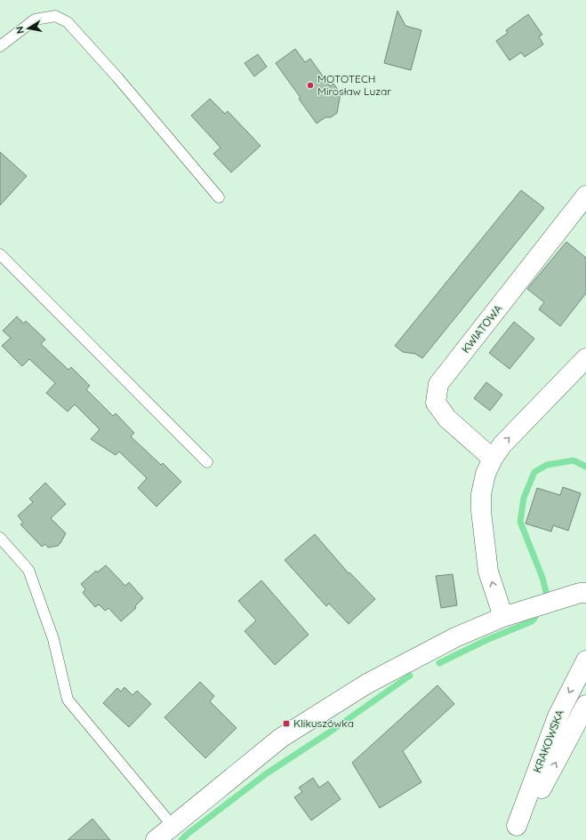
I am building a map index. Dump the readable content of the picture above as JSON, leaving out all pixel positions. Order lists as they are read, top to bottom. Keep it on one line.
{"streets":{"street":["KWIATOWA","KRAKOWSKA"]},"places":{"other":["MOTOTECH Mirosław Luzar"],"transit":["Klikuszówka"]},"north":"left"}
